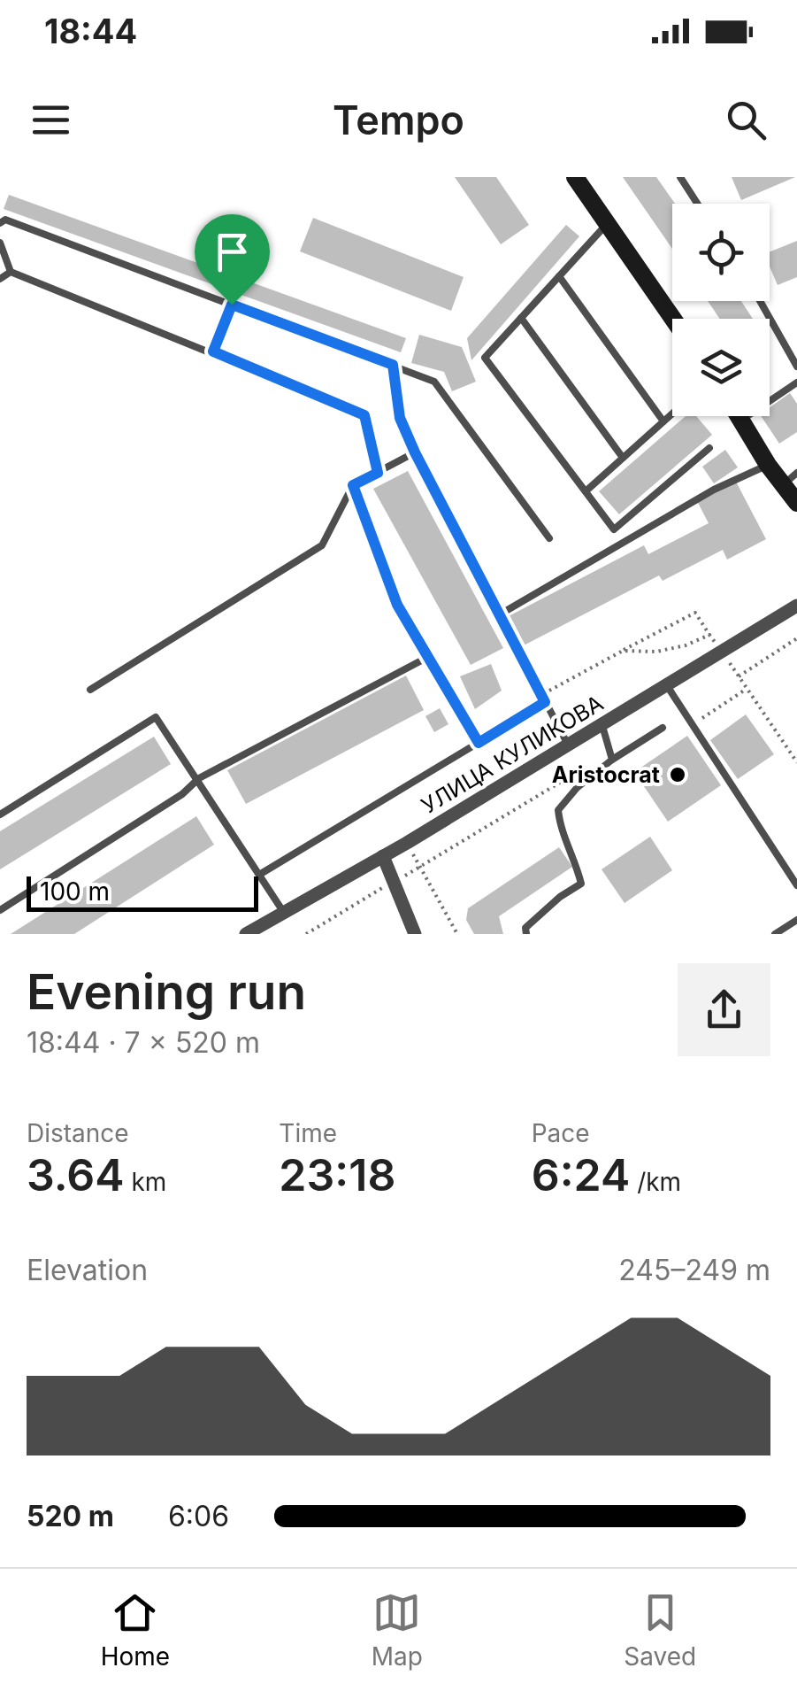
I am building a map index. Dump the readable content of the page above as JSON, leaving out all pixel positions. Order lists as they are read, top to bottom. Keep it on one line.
{"streets":{"street":["УЛИЦА КУЛИКОВА"]},"places":["Aristocrat"],"scale_bar":"100 m","page":{"status":"18:44","header":"Tempo","scale":"100 m","heading":["Evening run","18:44 · 7 × 520 m"],"stats":[["Distance","3.64 km"],["Time","23:18"],["Pace","6:24 /km"]],"chart":["Elevation","245–249 m"],"list":[{"name":"520 m","note":"6:06"}],"tabs":["Home","Map","Saved"]}}
